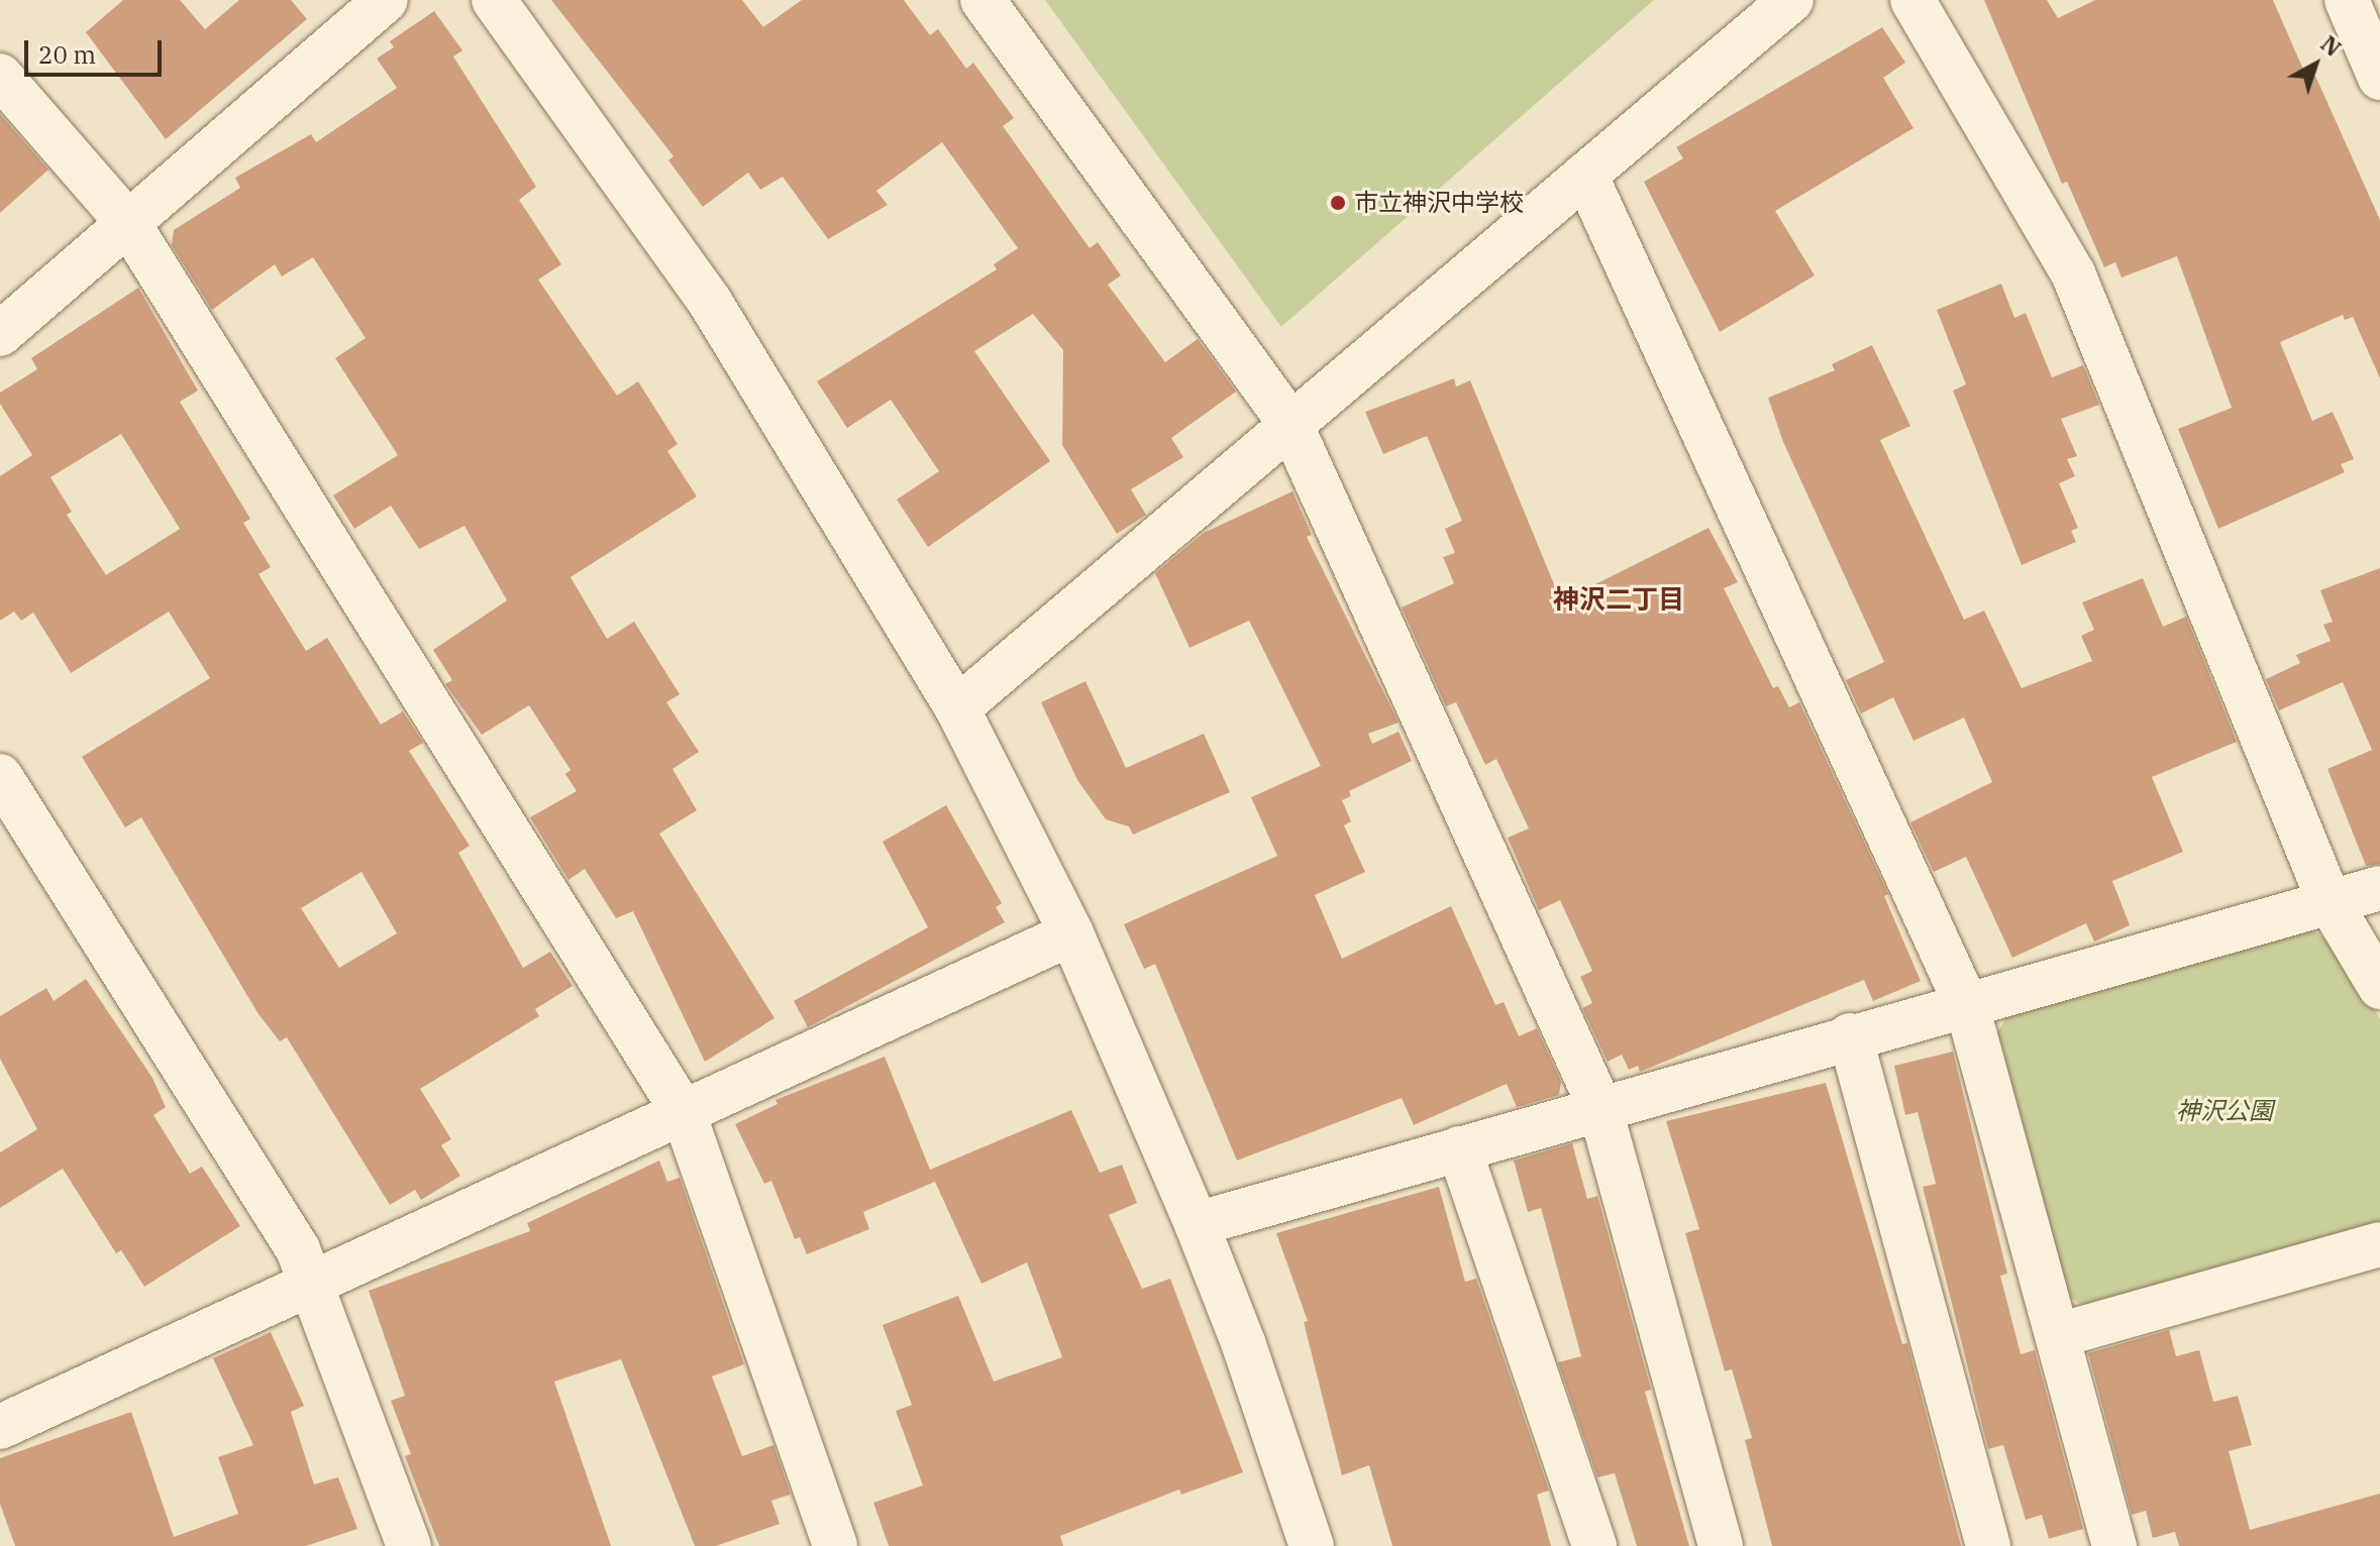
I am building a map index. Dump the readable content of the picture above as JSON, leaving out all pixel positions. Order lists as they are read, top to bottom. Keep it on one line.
{"districts":["神沢二丁目"],"parks":["神沢公園"],"places":["市立神沢中学校"],"scale_bar":"20 m","north":"top right"}
